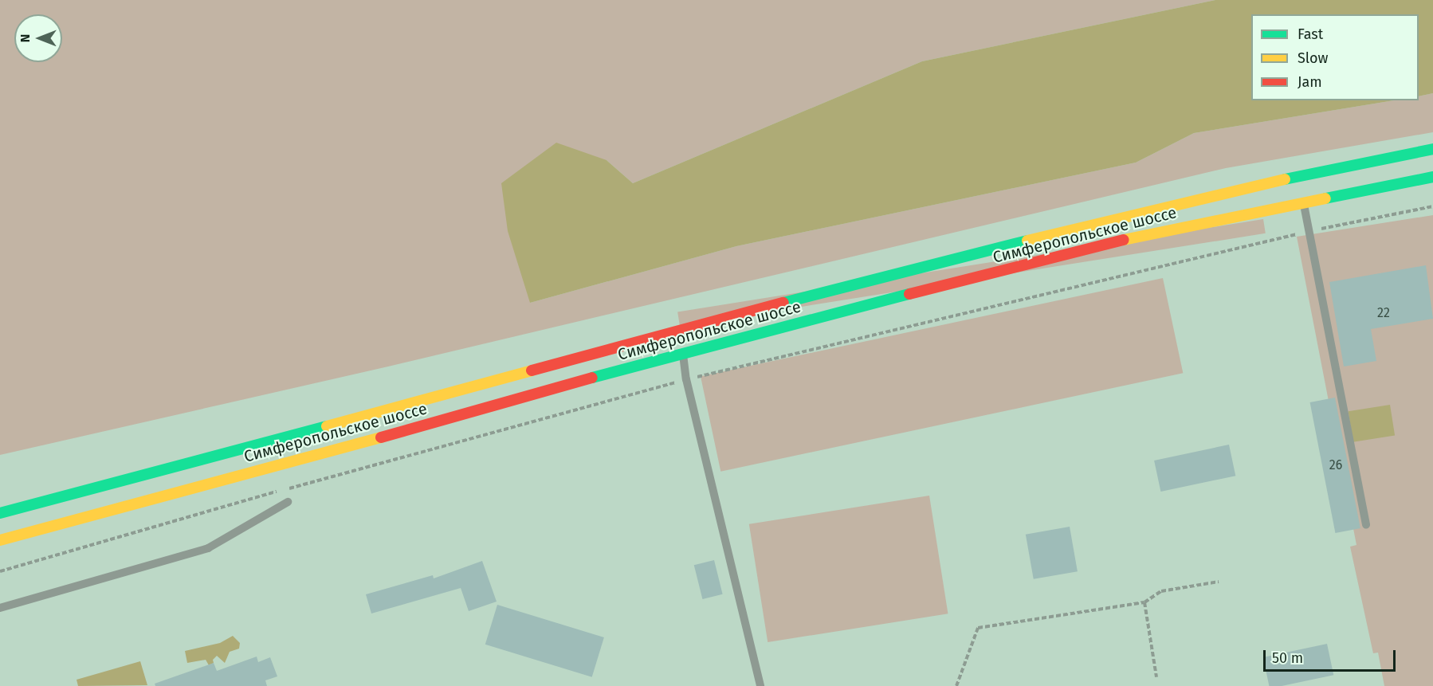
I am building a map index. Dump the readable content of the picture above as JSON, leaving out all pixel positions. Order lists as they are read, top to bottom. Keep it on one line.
{"streets":{"main road":["Симферопольское шоссе"]},"house_numbers":["22","26"],"legend":["Fast","Slow","Jam"],"scale_bar":"50 m","north":"left"}
